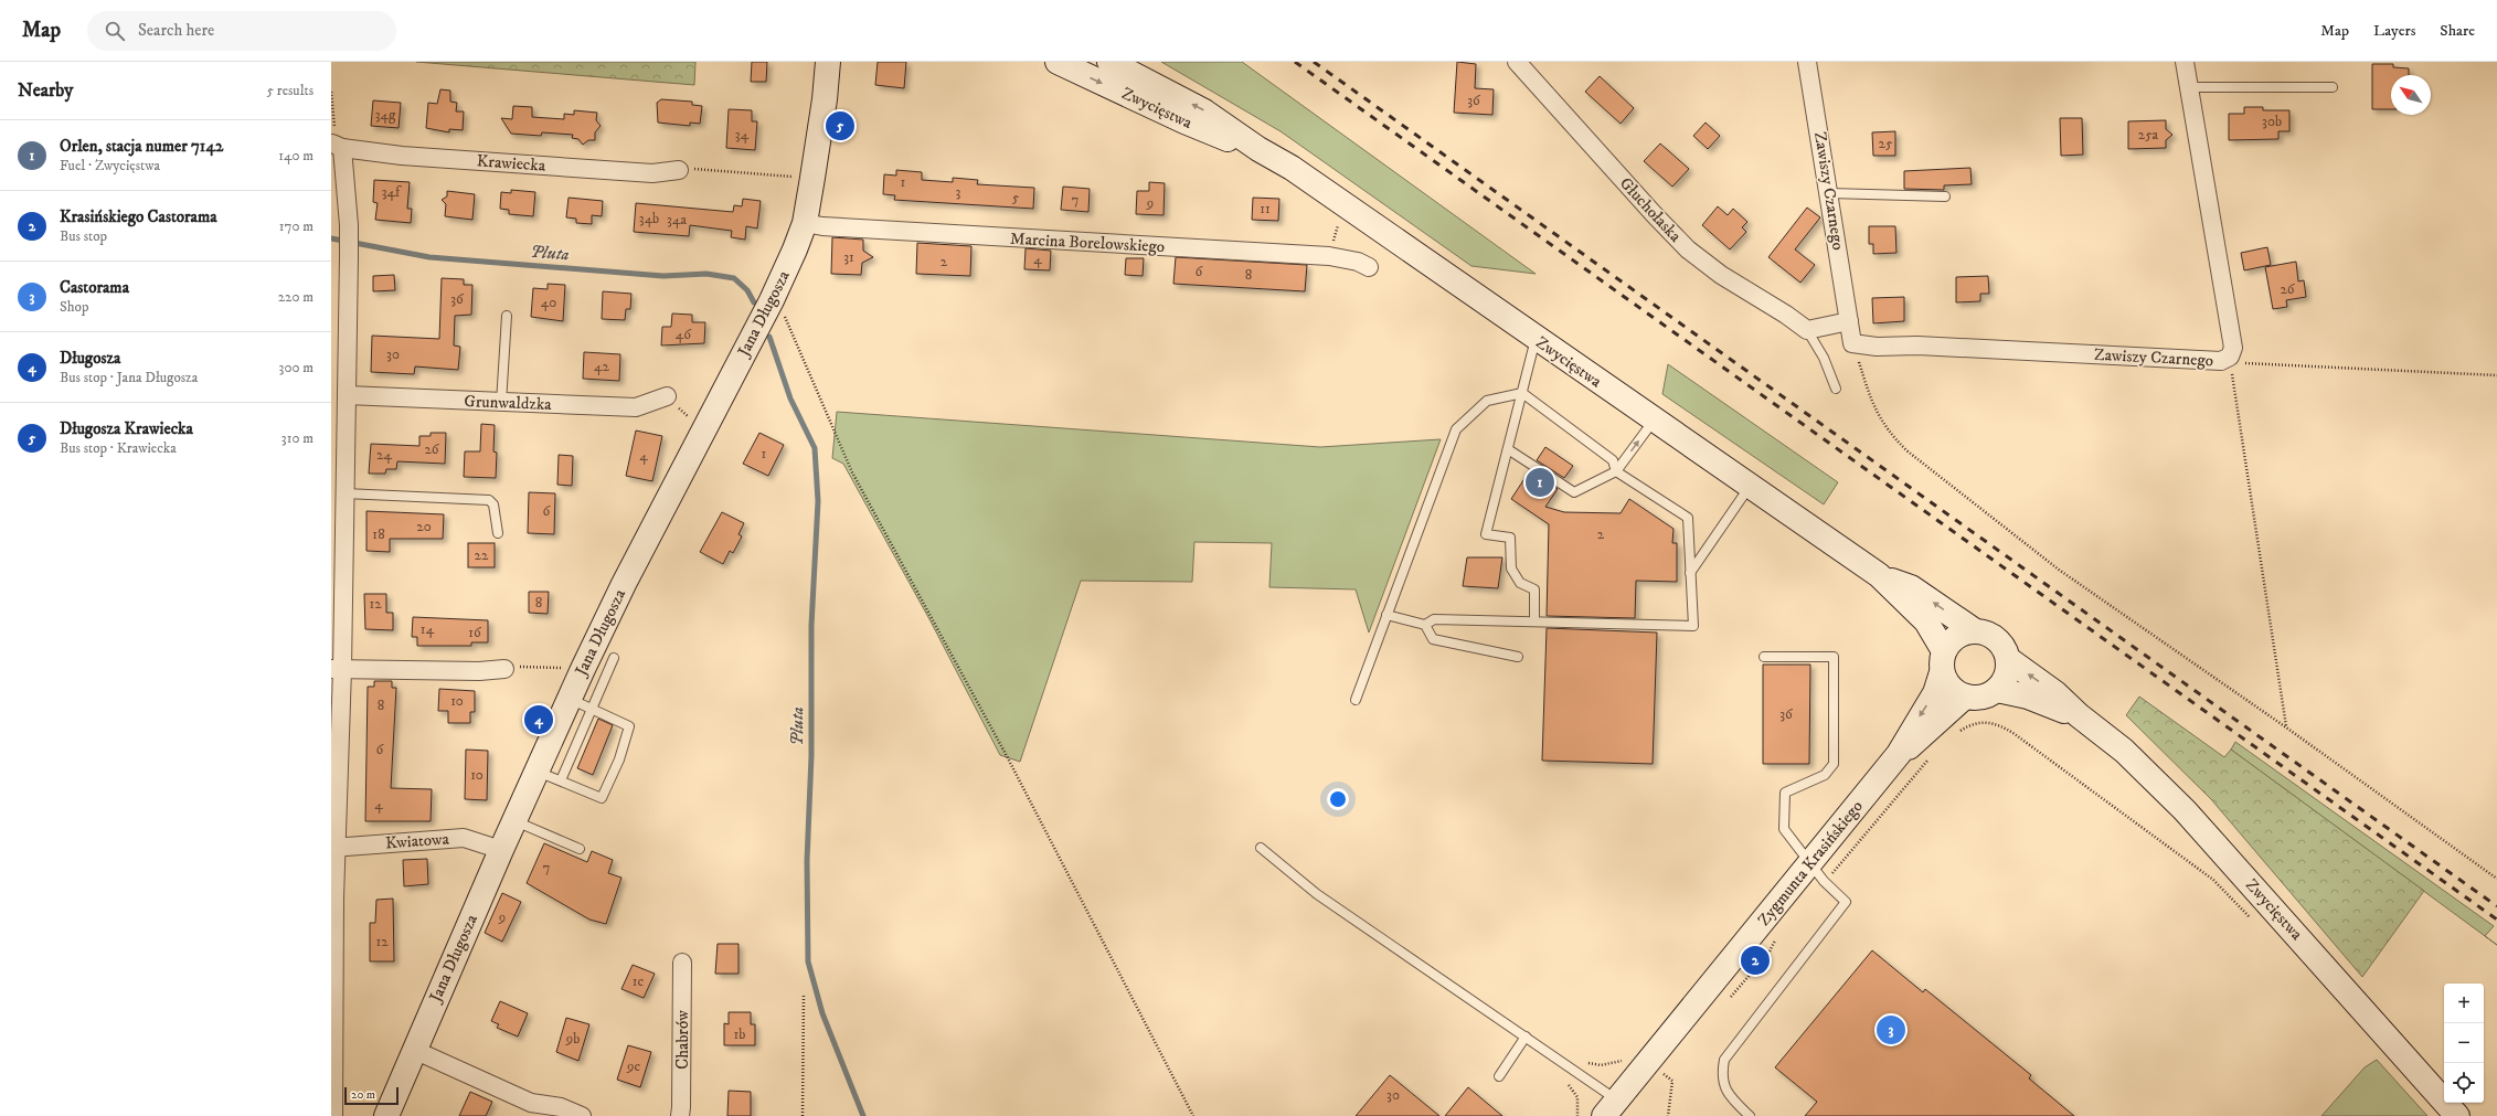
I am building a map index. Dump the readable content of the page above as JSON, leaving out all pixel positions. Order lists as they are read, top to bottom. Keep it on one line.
{"streets":{"main road":["Zwycięstwa","Jana Długosza","Zygmunta Krasińskiego"],"street":["Krawiecka","Zawiszy Czarnego","Głuchołaska","Marcina Borelowskiego","Grunwaldzka","Kwiatowa","Chabrów"]},"crossings":[["Zwycięstwa","Zygmunta Krasińskiego"],["Marcina Borelowskiego","Jana Długosza"],["Jana Długosza","Kwiatowa"]],"water":["Pluta"],"house_numbers":["36","34g","30b","34","25a","25","1","34f","3","5","7","9","11","34b","34a","31","4","2","6","8","26","36","40","46","30","42","26","1","24","4","6","20","18","2","22","8","12","14","16","10","8","36","6","10","4","7","9","12","1c","1b","9b","9c","30"],"scale_bar":"20 m","north":"top left","page":{"header":"Map","search":"Search here","nav":["Map","Layers","Share"],"heading":["Nearby","5 results"],"pins":["5","1","4","2","3"],"list":[{"mark":"1","name":"Orlen, stacja numer 7142","note":"Fuel · Zwycięstwa","value":"140 m"},{"mark":"2","name":"Krasińskiego Castorama","note":"Bus stop","value":"170 m"},{"mark":"3","name":"Castorama","note":"Shop","value":"220 m"},{"mark":"4","name":"Długosza","note":"Bus stop · Jana Długosza","value":"300 m"},{"mark":"5","name":"Długosza Krawiecka","note":"Bus stop · Krawiecka","value":"310 m"}],"map_buttons":["+","−"],"scale":"20 m"}}
